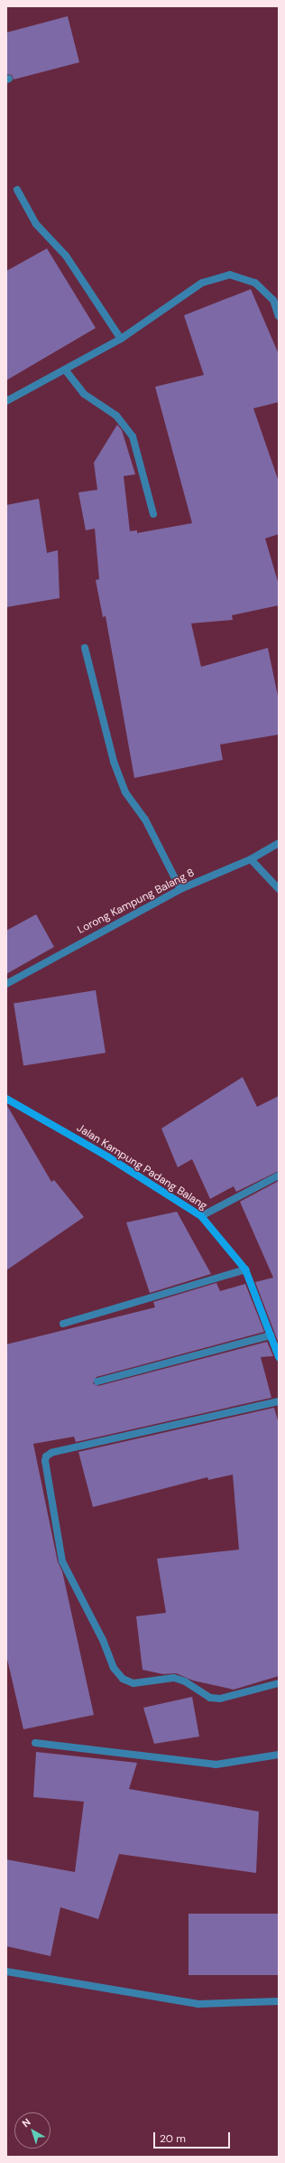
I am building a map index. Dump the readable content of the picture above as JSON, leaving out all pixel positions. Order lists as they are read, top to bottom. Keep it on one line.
{"streets":{"street":["Lorong Kampung Balang 8","Jalan Kampung Padang Balang"]},"scale_bar":"20 m","north":"top left"}
